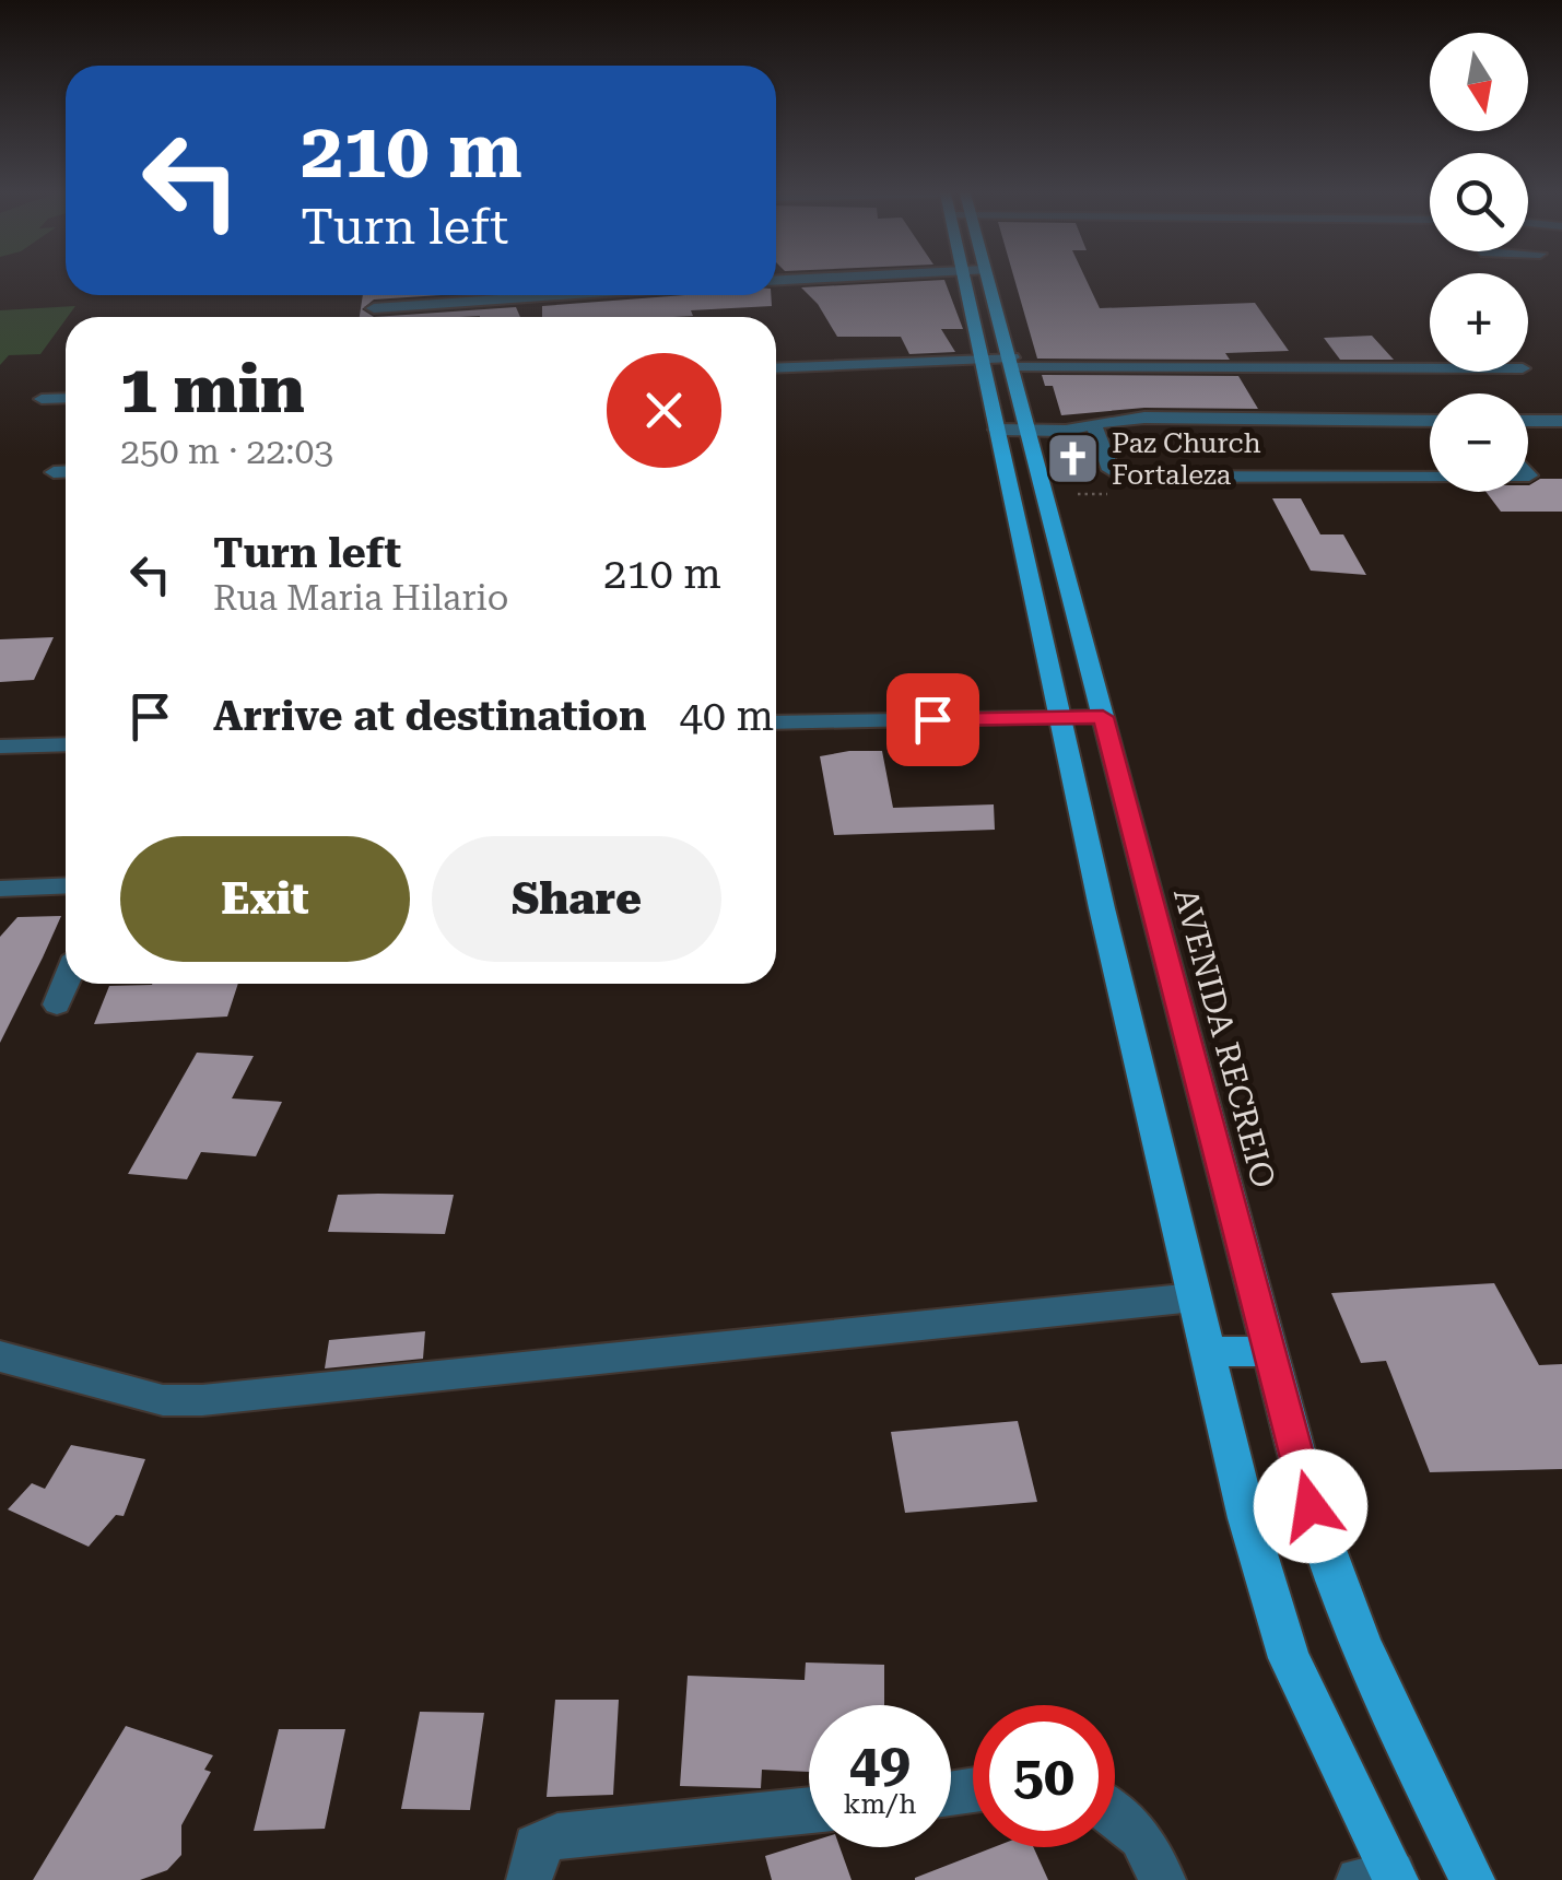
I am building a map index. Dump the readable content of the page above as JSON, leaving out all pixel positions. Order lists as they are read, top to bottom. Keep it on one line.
{"streets":{"main road":["AVENIDA RECREIO"]},"places":{"church":["Paz Church Fortaleza"]},"north":"bottom","page":{"map_buttons":["+","−"],"turn":["210 m","Turn left"],"heading":["1 min","250 m · 22:03"],"list":[{"name":"Turn left","note":"Rua Maria Hilario","value":"210 m"},{"name":"Arrive at destination","value":"40 m"}],"buttons":["Exit","Share"],"speed":"49 km/h","limit":"50"}}
